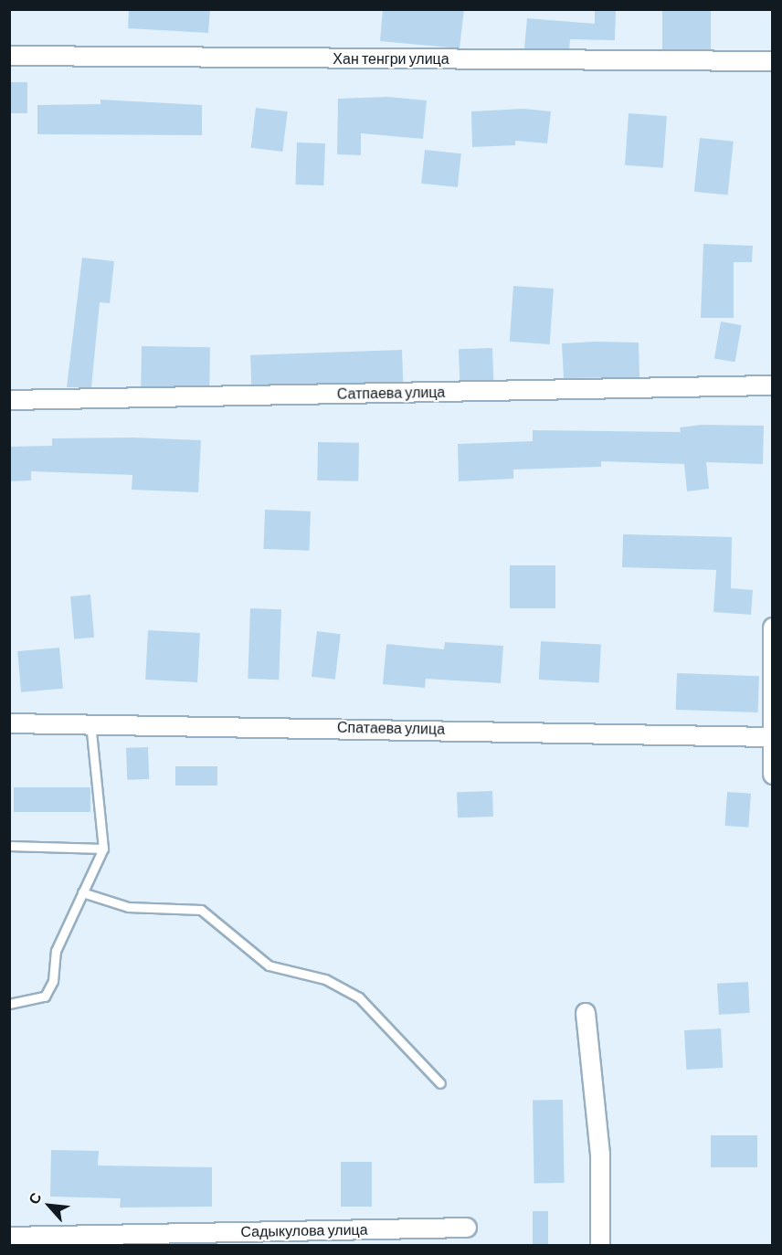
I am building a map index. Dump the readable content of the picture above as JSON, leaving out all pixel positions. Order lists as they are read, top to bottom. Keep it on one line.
{"streets":{"street":["Хан тенгри улица","Сатпаева улица","Спатаева улица","Садыкулова улица"]},"north":"top left"}
